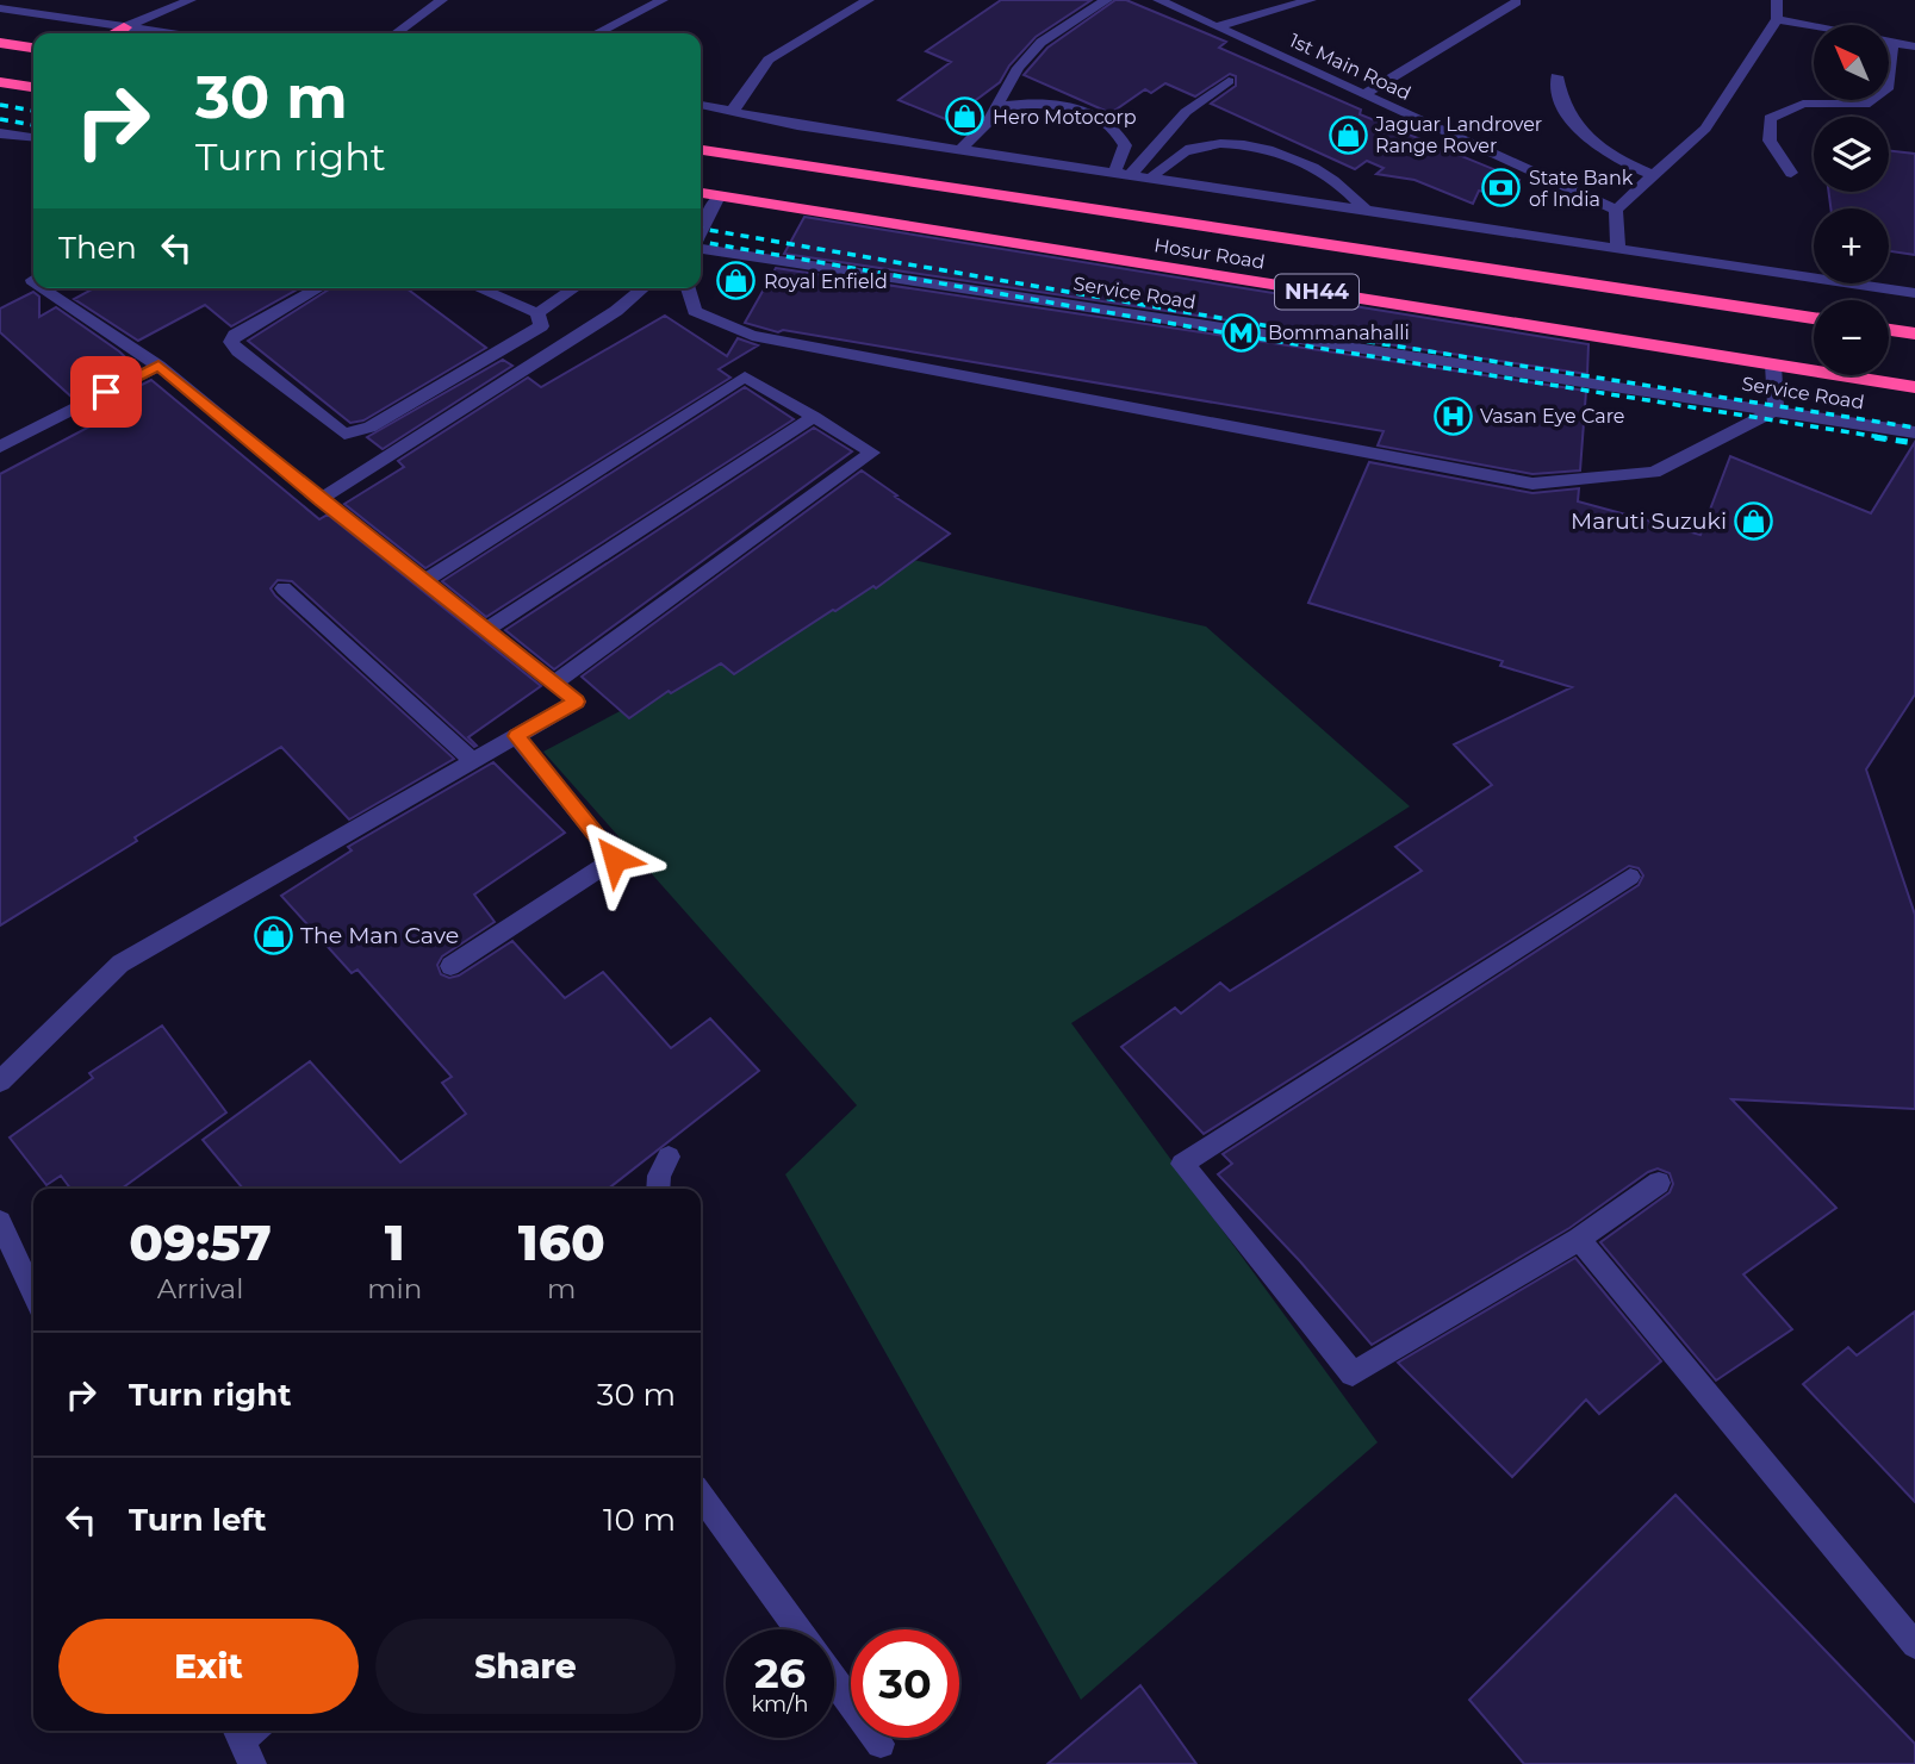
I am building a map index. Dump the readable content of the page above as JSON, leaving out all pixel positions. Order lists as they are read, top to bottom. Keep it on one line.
{"streets":{"highway":["Hosur Road","NH44"],"street":["1st Main Road","Service Road"]},"places":{"shop":["Hero Motocorp","Jaguar Landrover Range Rover","Royal Enfield","Maruti Suzuki","The Man Cave"],"bank":["State Bank of India"],"metro station":["Bommanahalli"],"hospital":["Vasan Eye Care"]},"north":"top left","page":{"map_buttons":["+","−"],"turn":["30 m","Turn right"],"then":"Then","eta":["09:57","Arrival","1","min","160","m"],"list":[{"name":"Turn right","value":"30 m"},{"name":"Turn left","value":"10 m"}],"buttons":["Exit","Share"],"speed":"26 km/h","limit":"30"}}
